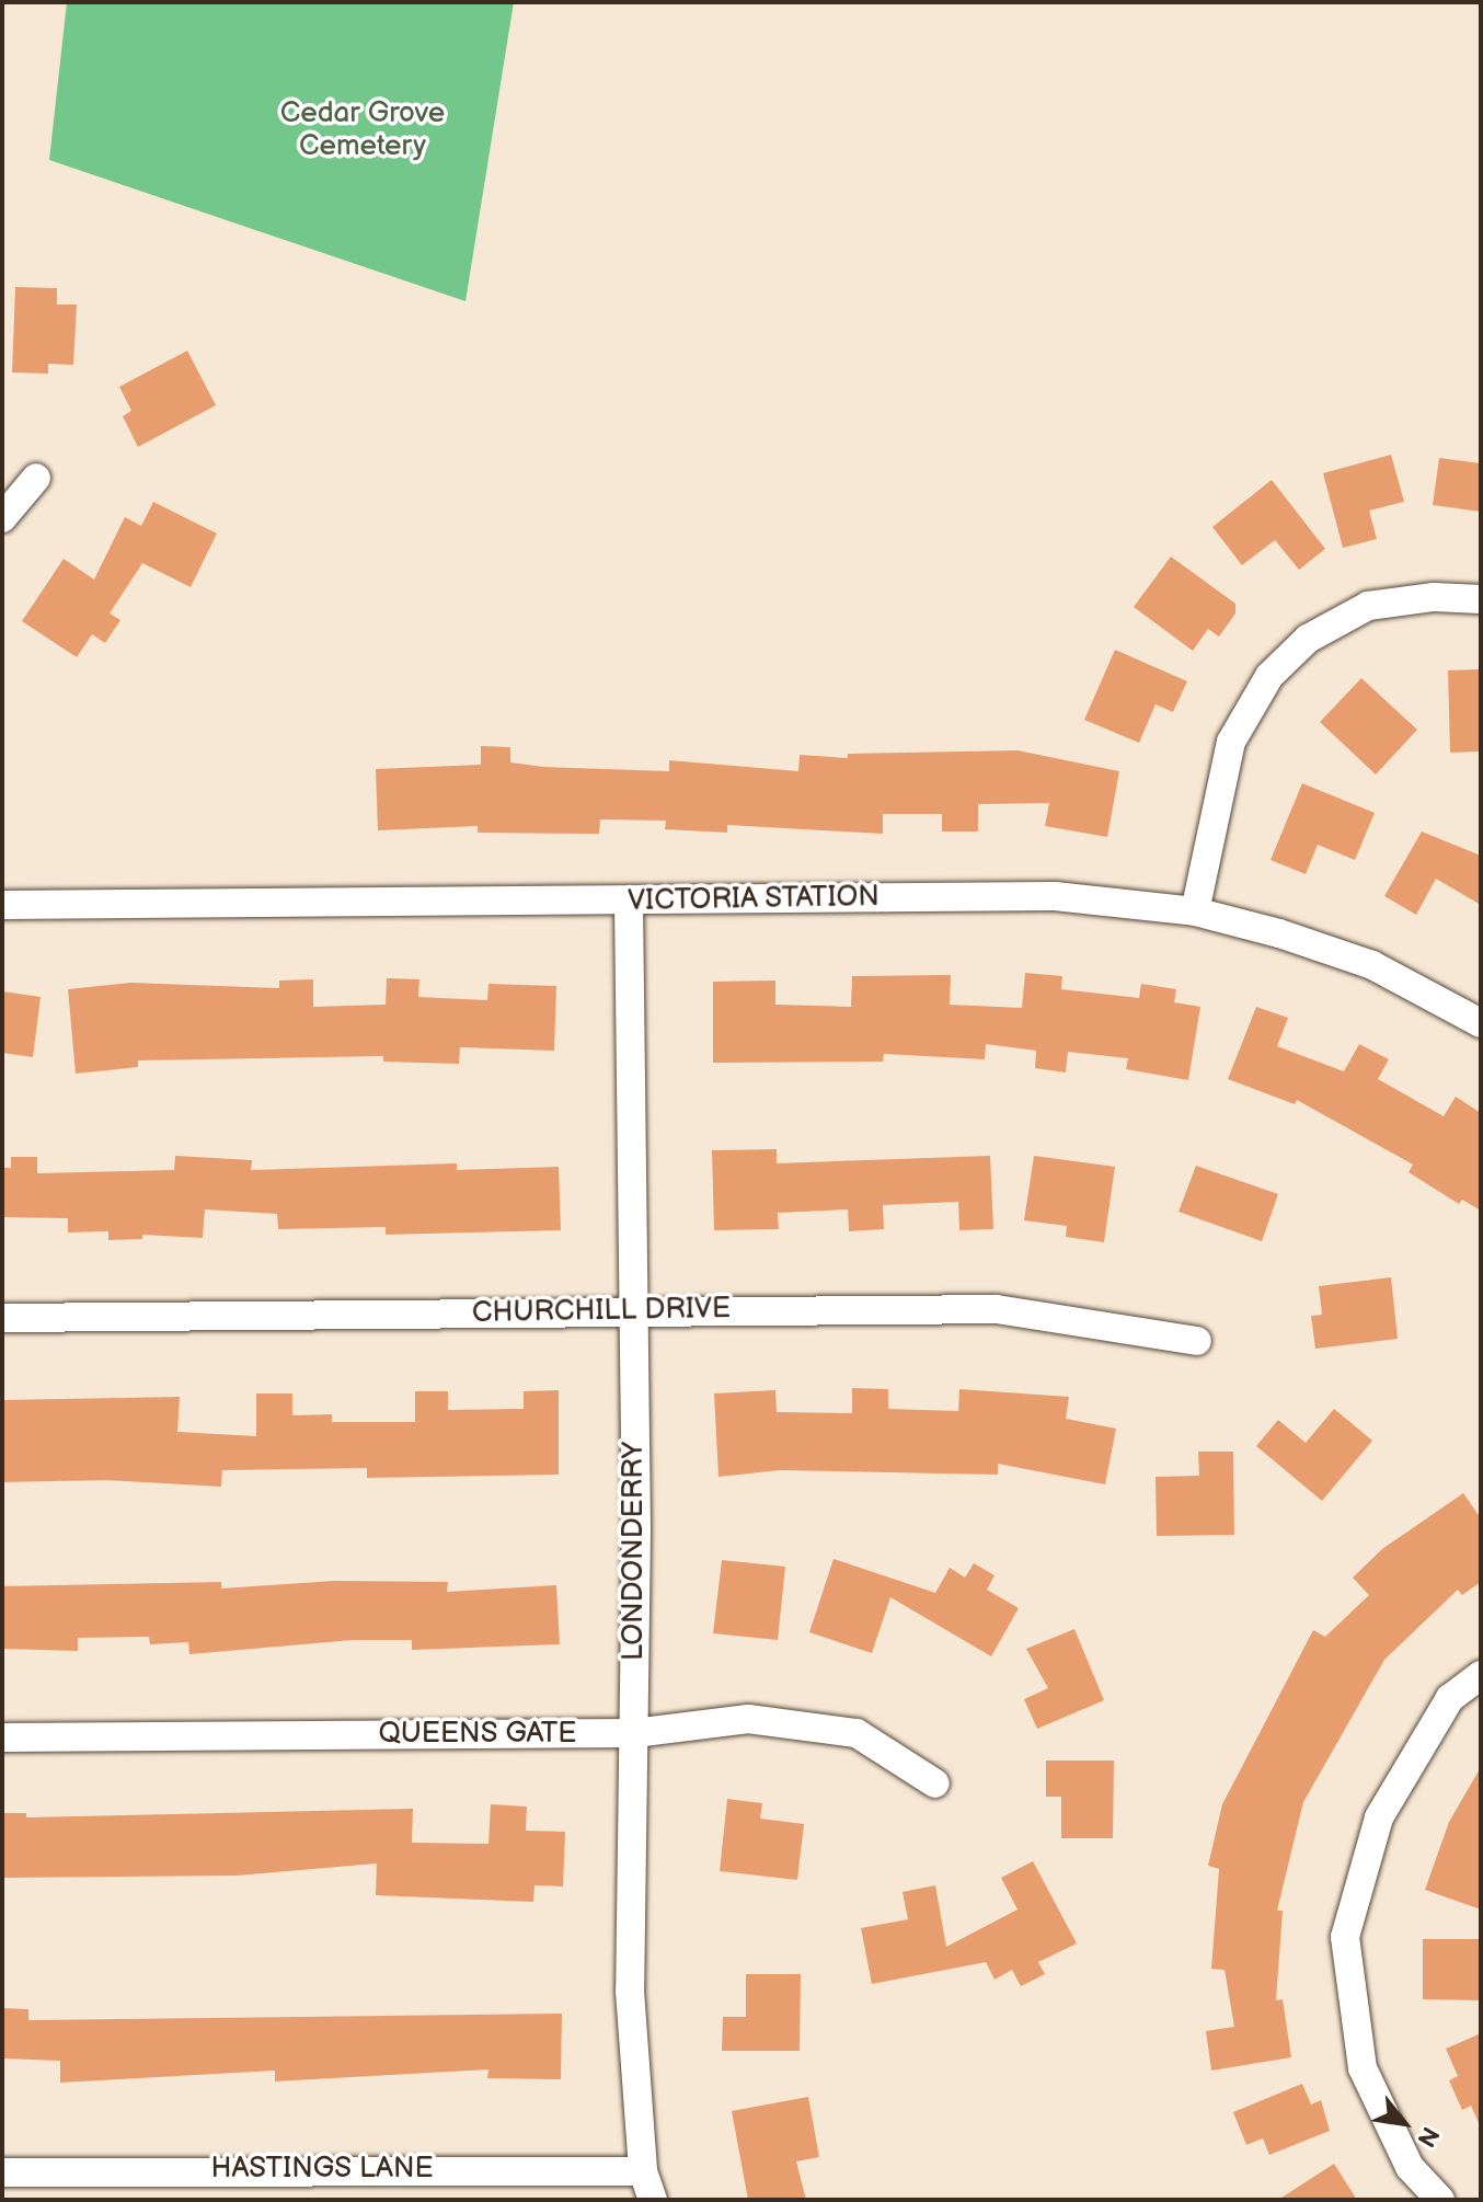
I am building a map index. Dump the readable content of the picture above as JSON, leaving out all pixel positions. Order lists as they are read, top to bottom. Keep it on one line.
{"streets":{"street":["VICTORIA STATION","CHURCHILL DRIVE","LONDONDERRY","QUEENS GATE","HASTINGS LANE"]},"crossings":[["VICTORIA STATION","LONDONDERRY"],["CHURCHILL DRIVE","LONDONDERRY"],["LONDONDERRY","QUEENS GATE"],["LONDONDERRY","HASTINGS LANE"]],"parks":["Cedar Grove Cemetery"],"north":"bottom right"}
